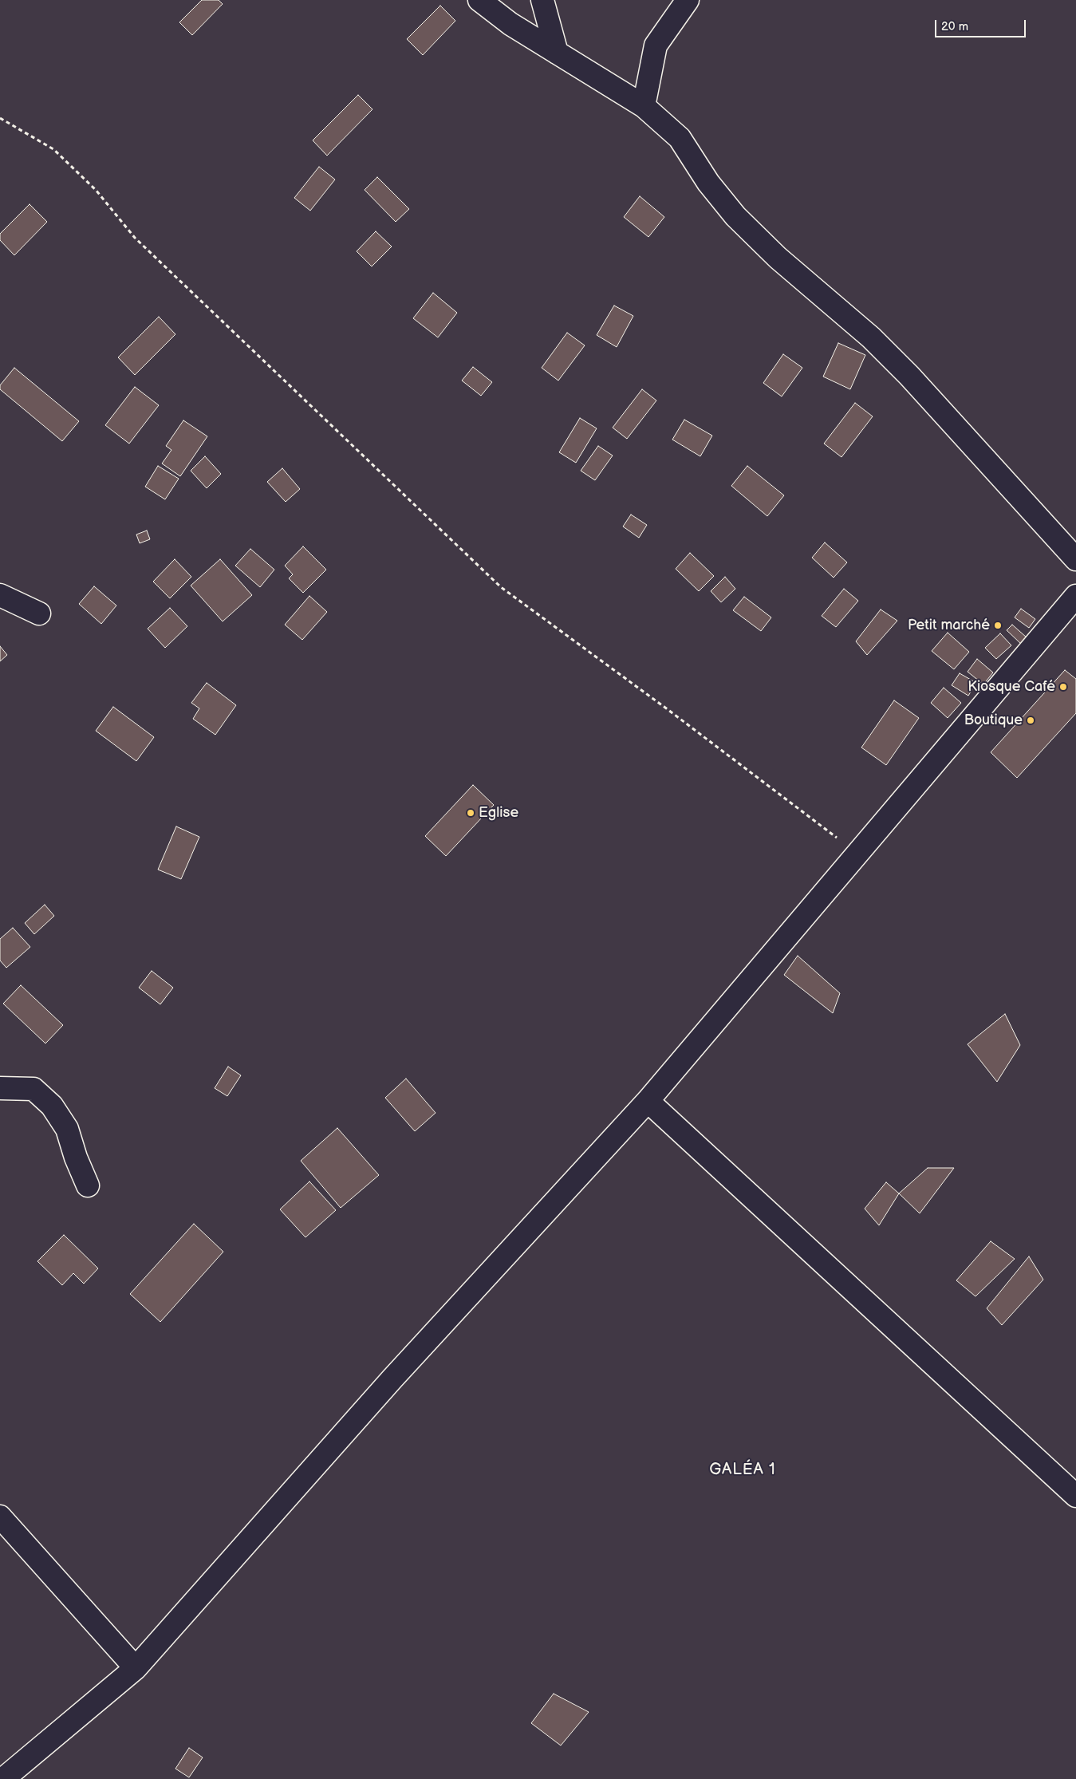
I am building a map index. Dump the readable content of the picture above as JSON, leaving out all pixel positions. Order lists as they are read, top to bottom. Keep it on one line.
{"districts":["GALÉA 1"],"places":["Petit marché","Kiosque Café","Boutique","Eglise"],"scale_bar":"20 m"}
